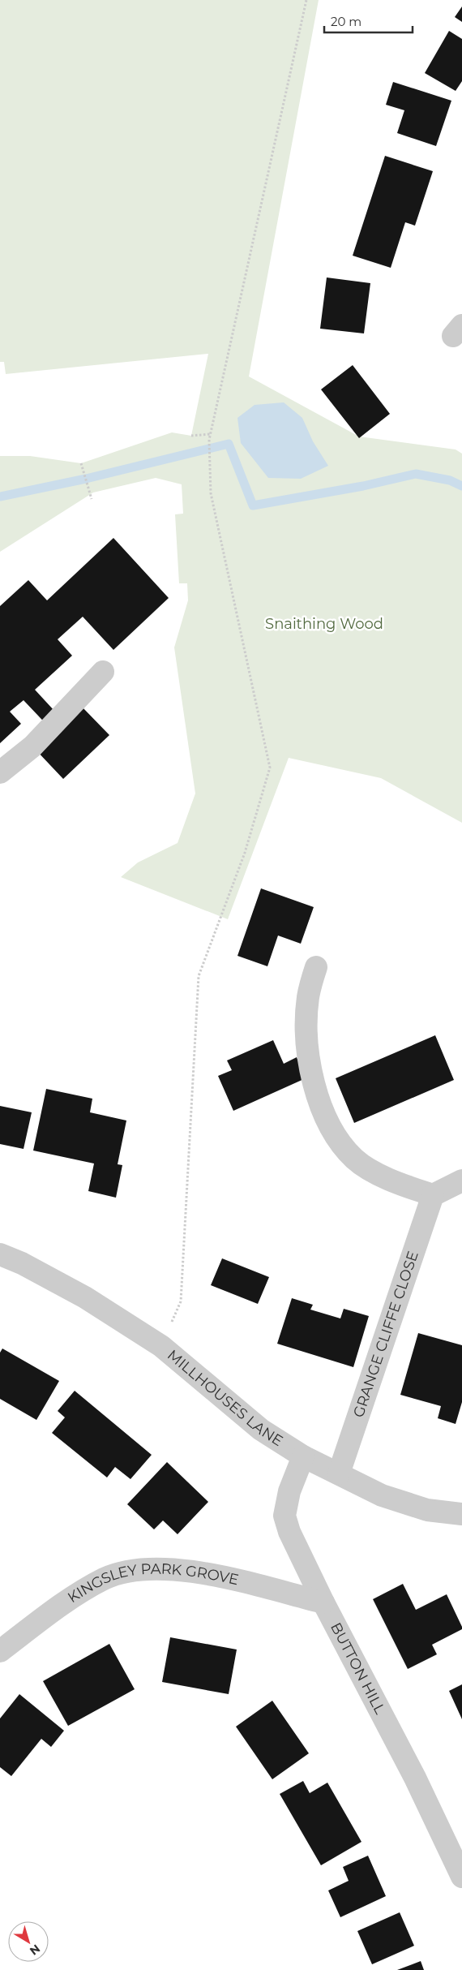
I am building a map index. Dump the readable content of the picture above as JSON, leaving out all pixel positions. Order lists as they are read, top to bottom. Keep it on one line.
{"streets":{"street":["GRANGE CLIFFE CLOSE","MILLHOUSES LANE","KINGSLEY PARK GROVE","BUTTON HILL"]},"crossings":[["GRANGE CLIFFE CLOSE","MILLHOUSES LANE"],["MILLHOUSES LANE","BUTTON HILL"],["KINGSLEY PARK GROVE","BUTTON HILL"]],"parks":["Snaithing Wood"],"scale_bar":"20 m","north":"bottom right"}
